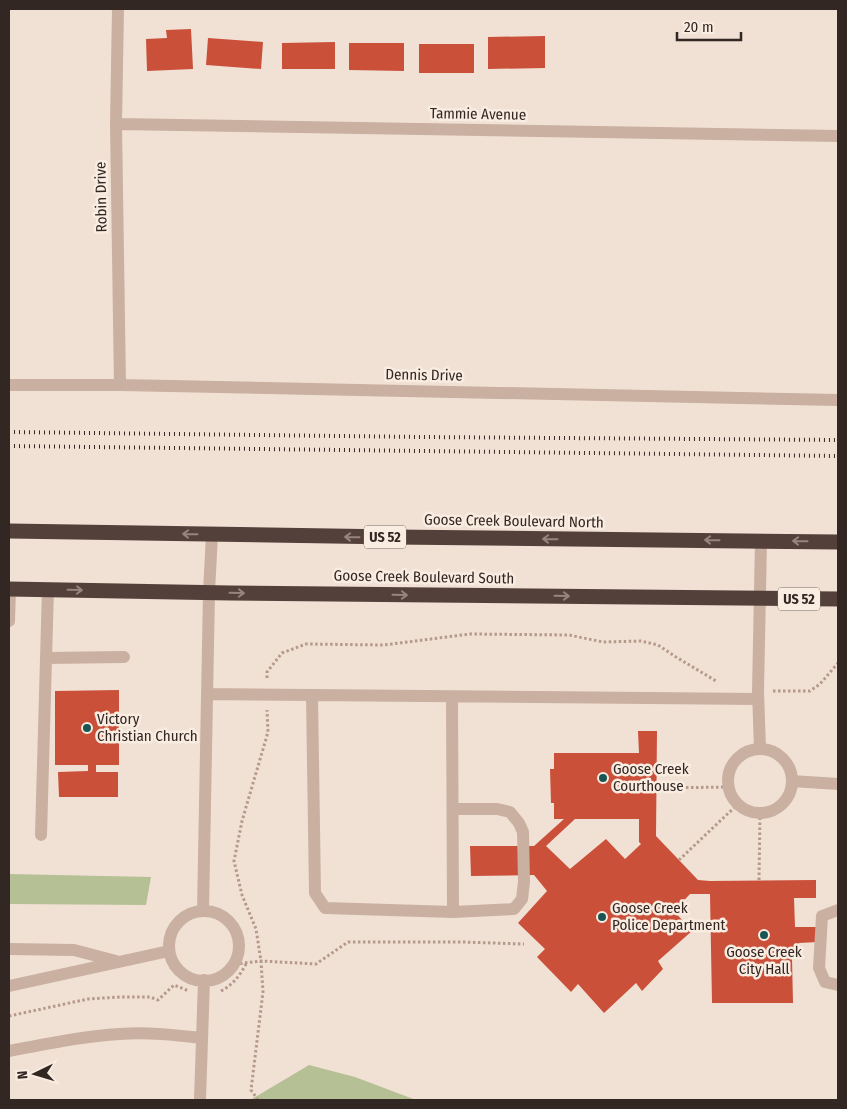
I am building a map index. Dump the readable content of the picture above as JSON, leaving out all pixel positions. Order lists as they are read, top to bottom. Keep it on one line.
{"streets":{"highway":["Goose Creek Boulevard North","US 52","Goose Creek Boulevard South"],"street":["Tammie Avenue","Robin Drive","Dennis Drive"]},"crossings":[["Tammie Avenue","Robin Drive"],["Robin Drive","Dennis Drive"]],"one_way":["Goose Creek Boulevard North","Goose Creek Boulevard South"],"places":["Victory Christian Church","Goose Creek Courthouse","Goose Creek Police Department","Goose Creek City Hall"],"scale_bar":"20 m","north":"left"}
